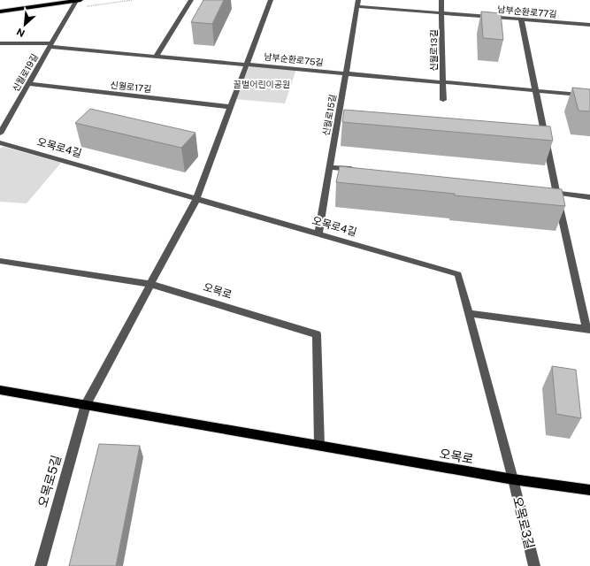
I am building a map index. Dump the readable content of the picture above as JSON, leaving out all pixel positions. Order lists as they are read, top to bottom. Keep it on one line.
{"streets":{"main road":["오목로"],"street":["남부순환로77길","신월로13길","남부순환로75길","신월로19길","신월로17길","신월로15길","오목로4길","오목로5길","오목로3길"]},"crossings":[["남부순환로77길","신월로13길"],["남부순환로77길","신월로15길"],["신월로13길","남부순환로75길"],["남부순환로75길","신월로19길"],["남부순환로75길","신월로15길"],["신월로19길","신월로17길"],["신월로15길","오목로4길"],["오목로4길","오목로"],["오목로4길","오목로5길"],["오목로4길","오목로3길"],["오목로","오목로5길"],["오목로","오목로3길"]],"parks":["꿀벌어린이공원"],"north":"bottom left"}
